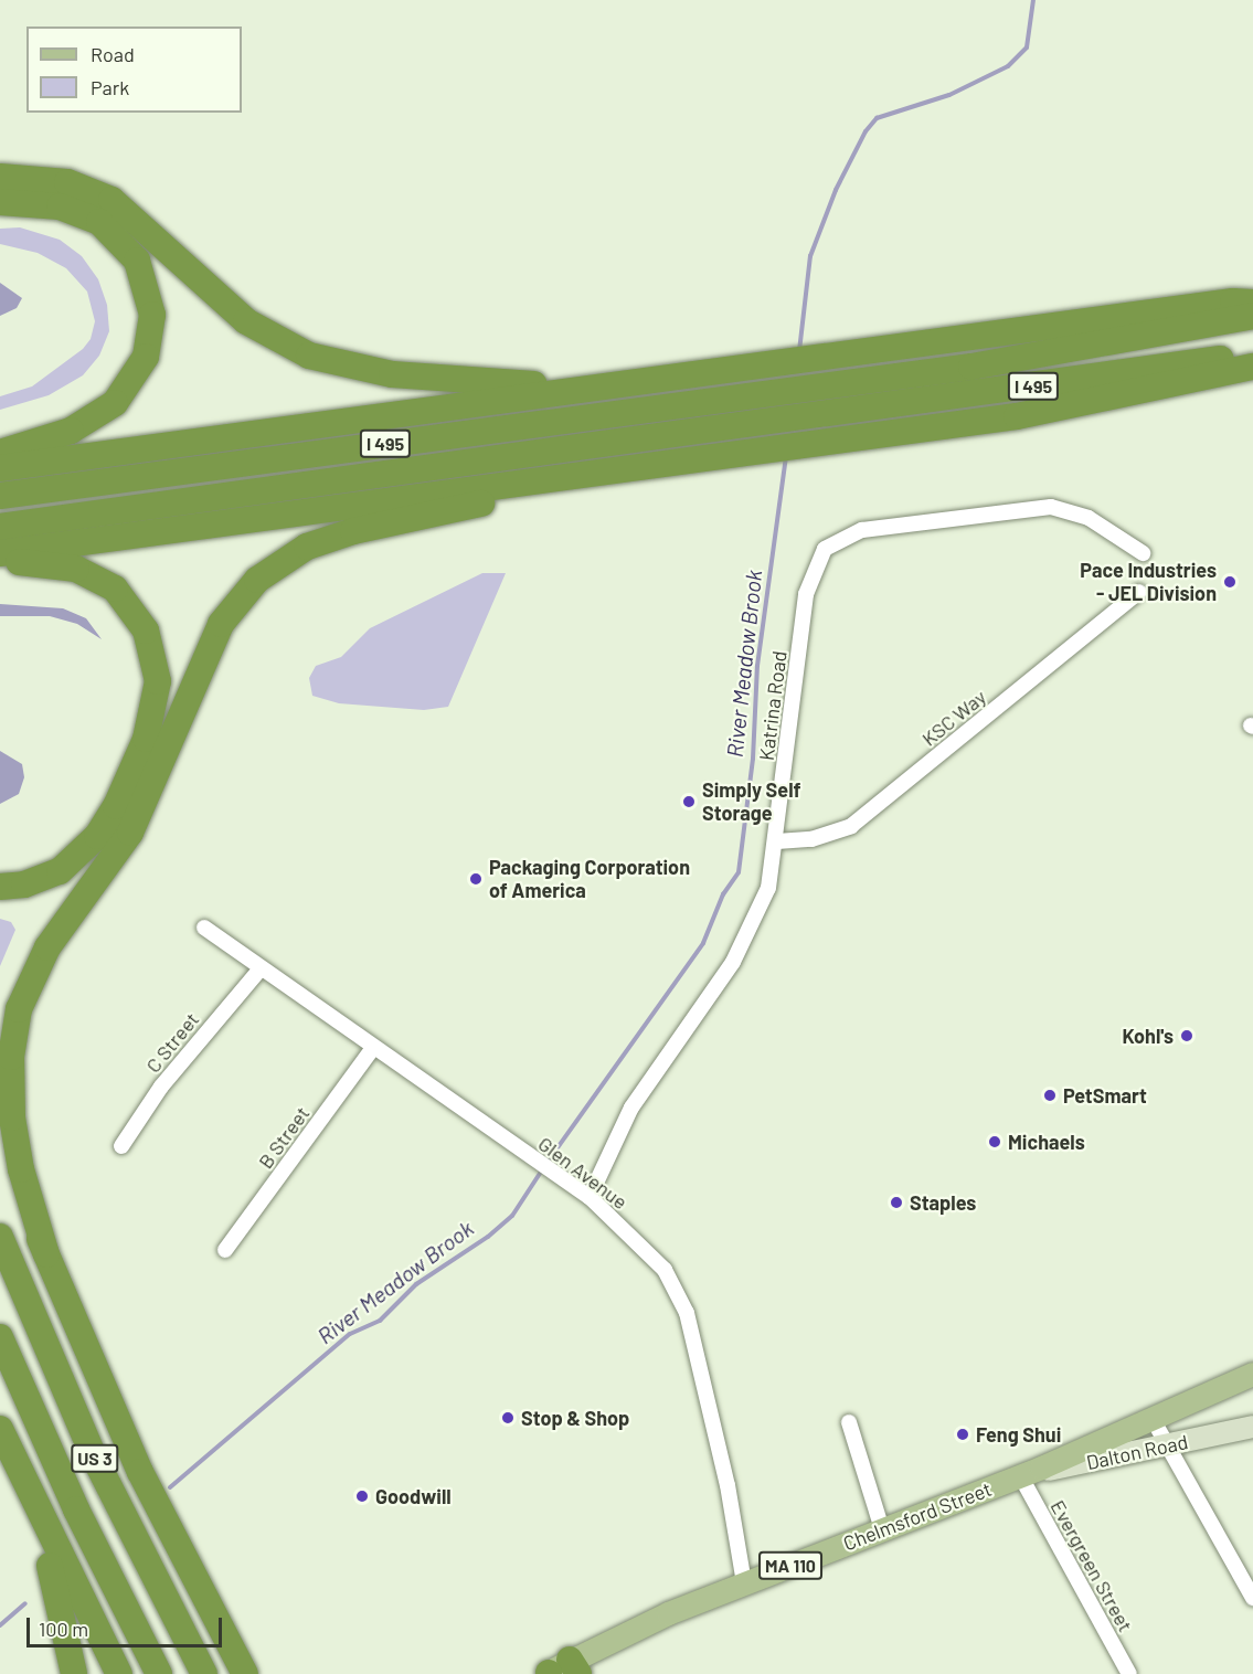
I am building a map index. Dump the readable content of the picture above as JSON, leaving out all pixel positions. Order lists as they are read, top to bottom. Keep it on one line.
{"streets":{"highway":["I 495","US 3"],"main road":["Chelmsford Street","MA 110"],"street":["Katrina Road","KSC Way","C Street","B Street","Glen Avenue","Dalton Road","Evergreen Street"]},"crossings":[["Katrina Road","KSC Way"],["Katrina Road","Glen Avenue"],["C Street","Glen Avenue"],["B Street","Glen Avenue"],["Glen Avenue","Chelmsford Street"],["Dalton Road","Chelmsford Street"],["Dalton Road","Evergreen Street"],["Chelmsford Street","Evergreen Street"]],"water":["River Meadow Brook"],"places":["Pace Industries - JEL Division","Simply Self Storage","Packaging Corporation of America","Kohl's","PetSmart","Michaels","Staples","Stop & Shop","Feng Shui","Goodwill"],"legend":["Road","Park"],"scale_bar":"100 m"}
